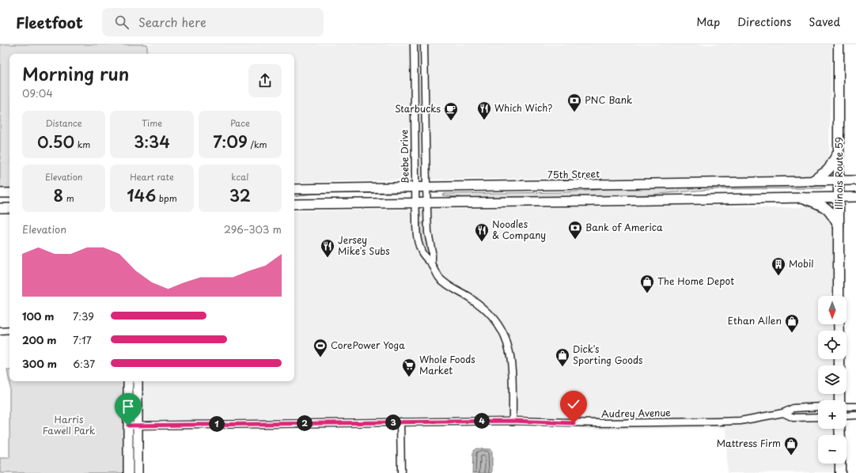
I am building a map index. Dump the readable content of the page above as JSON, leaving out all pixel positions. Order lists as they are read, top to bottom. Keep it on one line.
{"streets":{"main road":["Illinois Route 59","75th Street"],"street":["Beebe Drive","Audrey Avenue"]},"crossings":[["Beebe Drive","75th Street"],["Beebe Drive","Audrey Avenue"],["Illinois Route 59","75th Street"]],"parks":["Harris Fawell Park"],"places":{"bank":["PNC Bank","Bank of America"],"restaurant":["Which Wich?","Noodles & Company","Jersey Mike's Subs"],"cafe":["Starbucks"],"building":["Mobil"],"shop":["The Home Depot","Ethan Allen","Dick's Sporting Goods","Mattress Firm"],"sports":["CorePower Yoga"],"supermarket":["Whole Foods Market"]},"north":"bottom","page":{"header":"Fleetfoot","search":"Search here","nav":["Map","Directions","Saved"],"heading":["Morning run","09:04"],"stats":[["Distance","0.50 km"],["Time","3:34"],["Pace","7:09 /km"],["Elevation","8 m"],["Heart rate","146 bpm"],["kcal","32"]],"chart":["Elevation","296–303 m"],"map_buttons":["+","−"],"list":[{"name":"100 m","note":"7:39"},{"name":"200 m","note":"7:17"},{"name":"300 m","note":"6:37"}],"pins":["4","3","2","1"]}}
